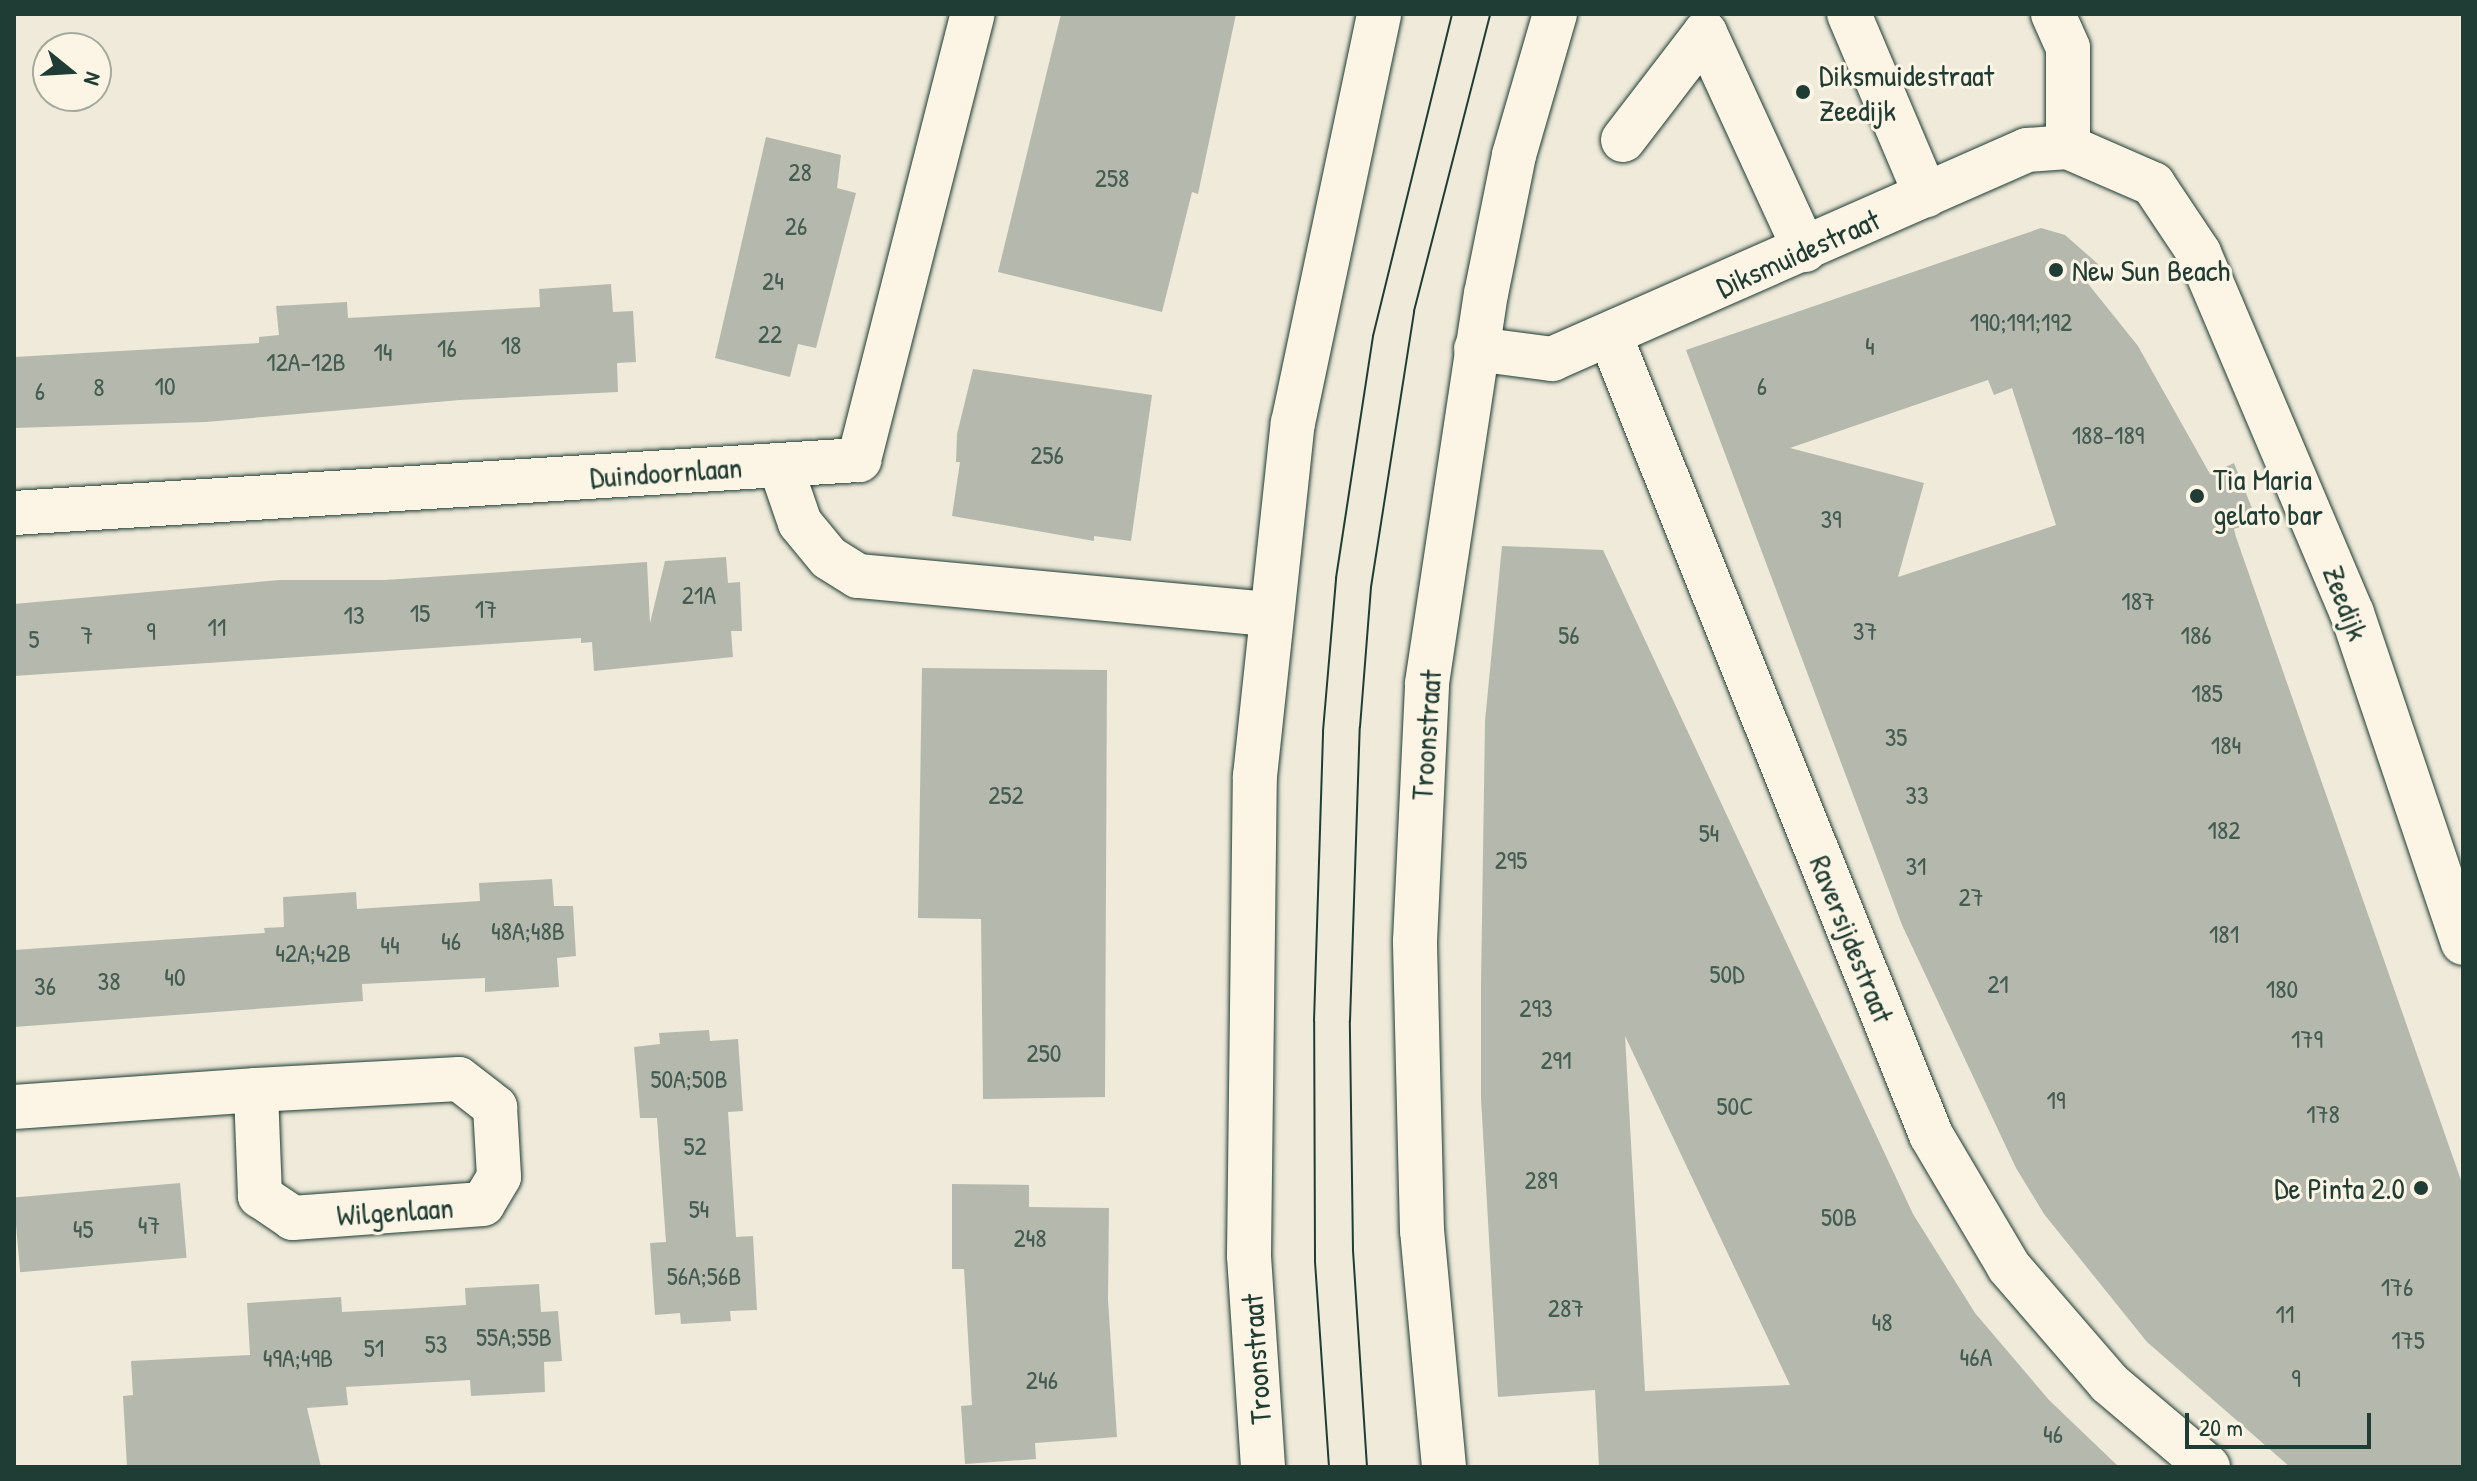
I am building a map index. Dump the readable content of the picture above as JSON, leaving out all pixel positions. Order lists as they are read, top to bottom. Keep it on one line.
{"streets":{"street":["Diksmuidestraat","Duindoornlaan","Zeedijk","Troonstraat","Raversijdestraat","Wilgenlaan"]},"crossings":[["Diksmuidestraat","Zeedijk"],["Diksmuidestraat","Troonstraat"],["Diksmuidestraat","Raversijdestraat"]],"places":["Diksmuidestraat Zeedijk","New Sun Beach","Tia Maria gelato bar","De Pinta 2.0"],"house_numbers":["28","258","26","24","190;191;192","22","18","4","16","14","12A-12B","10","6","8","6","188-189","256","39","21A","187","17","15","13","11","9","37","7","56","186","5","185","35","184","252","33","182","54","295","31","27","48A;48B","181","46","44","42A;42B","50D","40","38","21","36","180","293","179","250","291","50A;50B","19","50C","178","52","289","54","50B","47","45","248","56A;56B","176","287","11","48","55A;55B","175","53","51","46A","49A;49B","9","246","46"],"scale_bar":"20 m","north":"right"}
